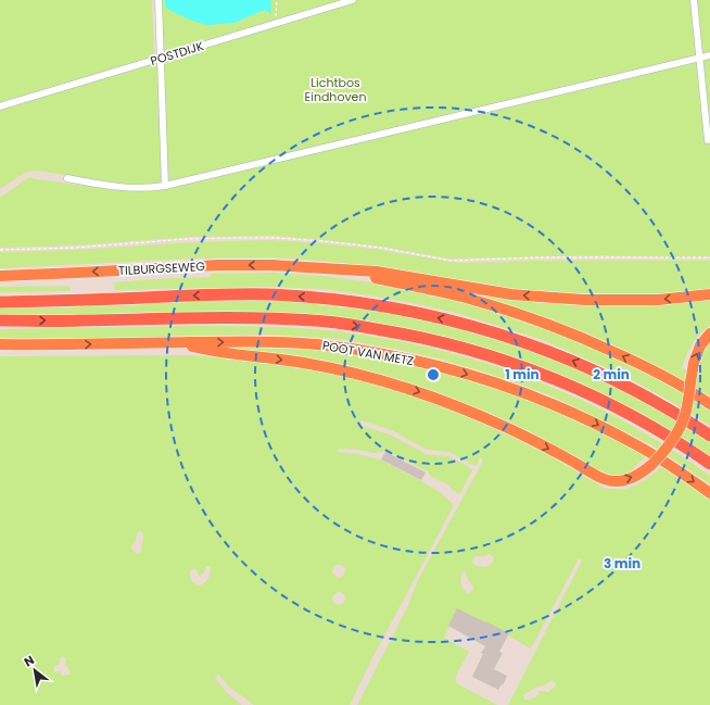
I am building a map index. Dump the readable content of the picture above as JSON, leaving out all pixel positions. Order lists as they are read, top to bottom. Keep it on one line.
{"streets":{"highway":["TILBURGSEWEG","POOT VAN METZ"],"street":["POSTDIJK"]},"parks":["Lichtbos Eindhoven"],"north":"top left","rings":["1 min","2 min","3 min"]}
